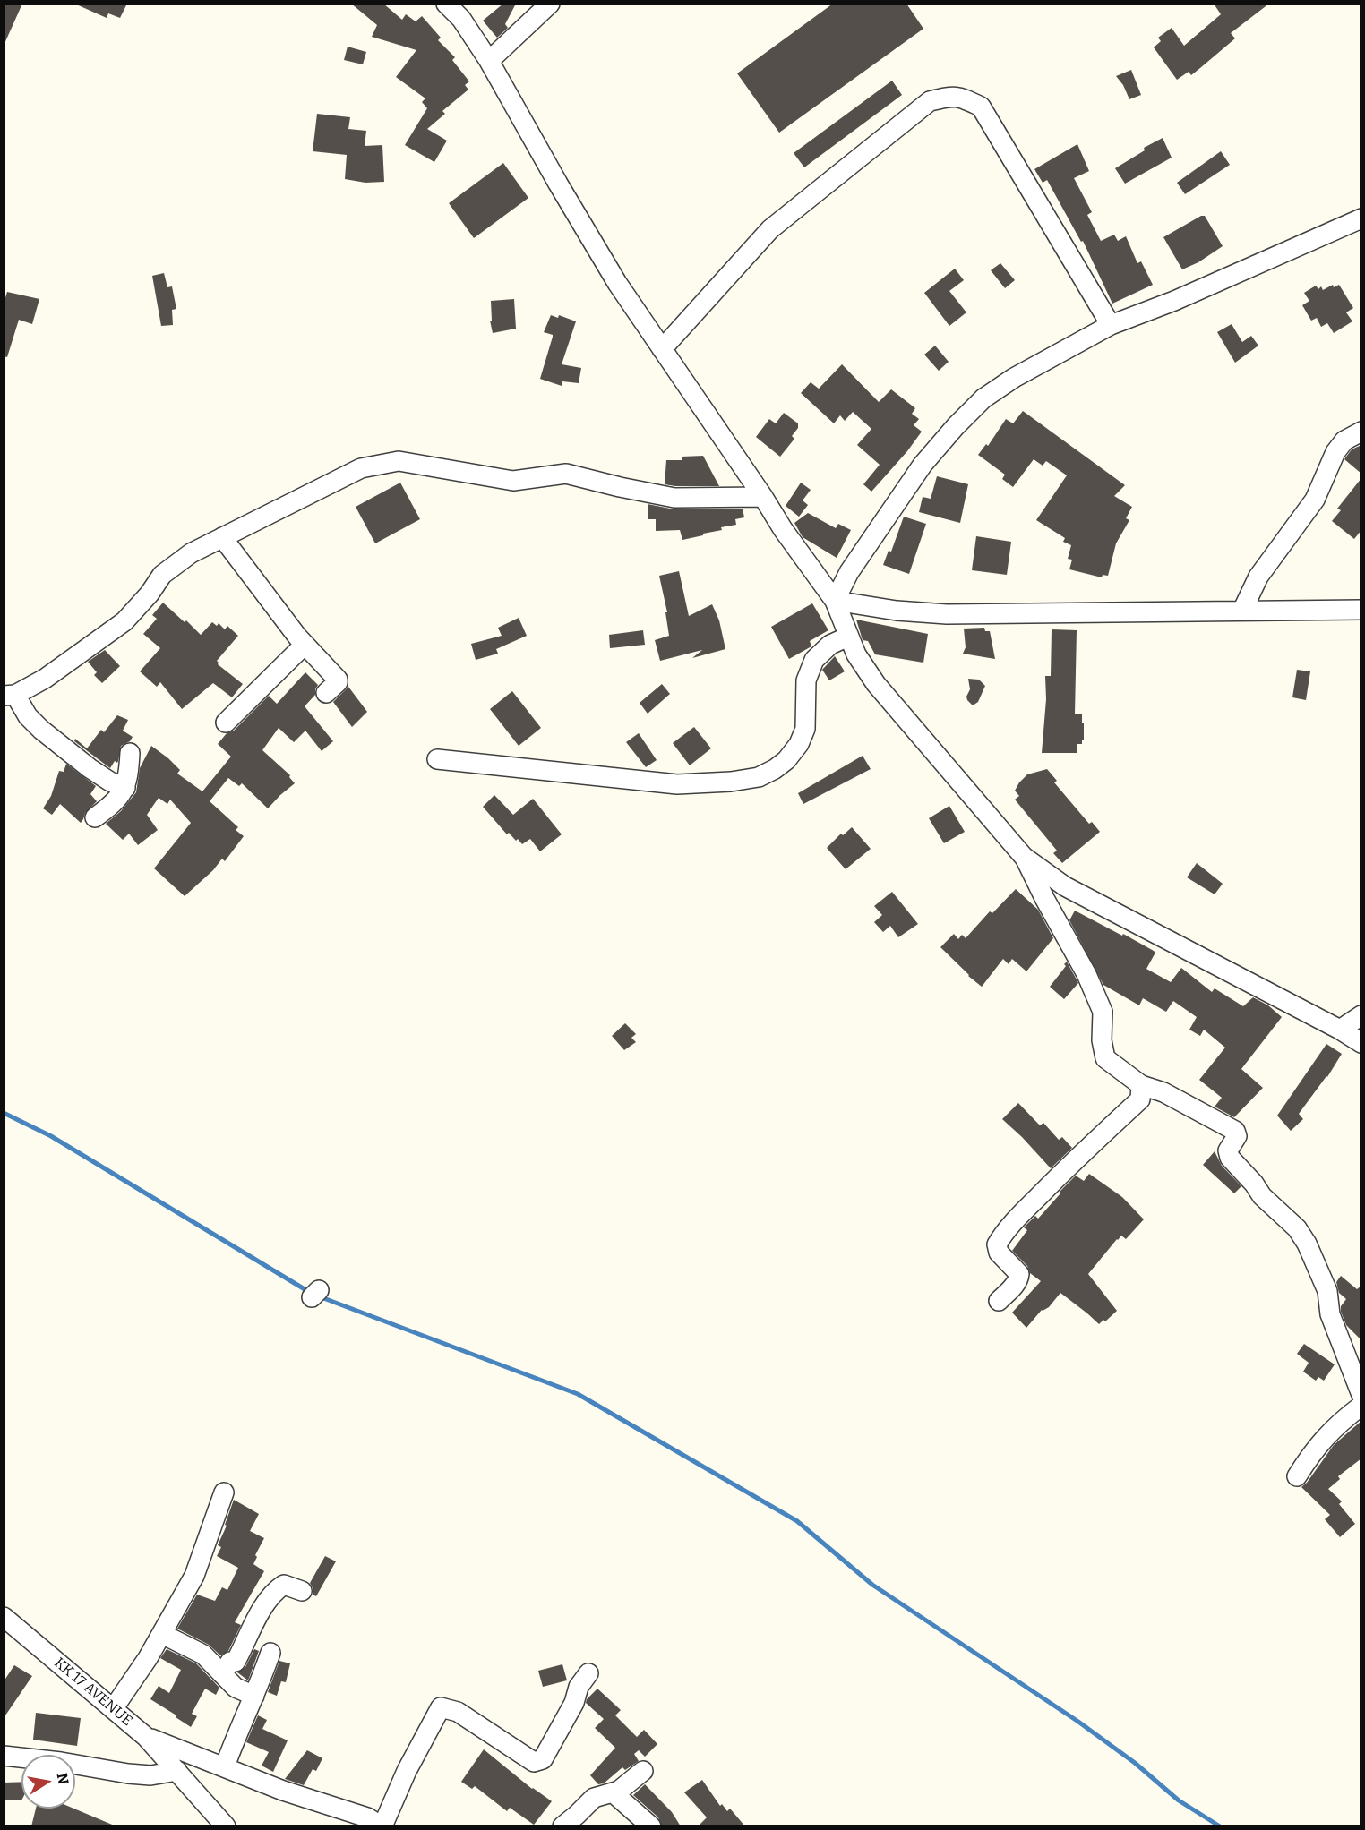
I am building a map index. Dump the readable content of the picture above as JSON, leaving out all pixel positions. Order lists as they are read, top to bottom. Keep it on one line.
{"streets":{"street":["KK 17 AVENUE"]},"north":"right"}
